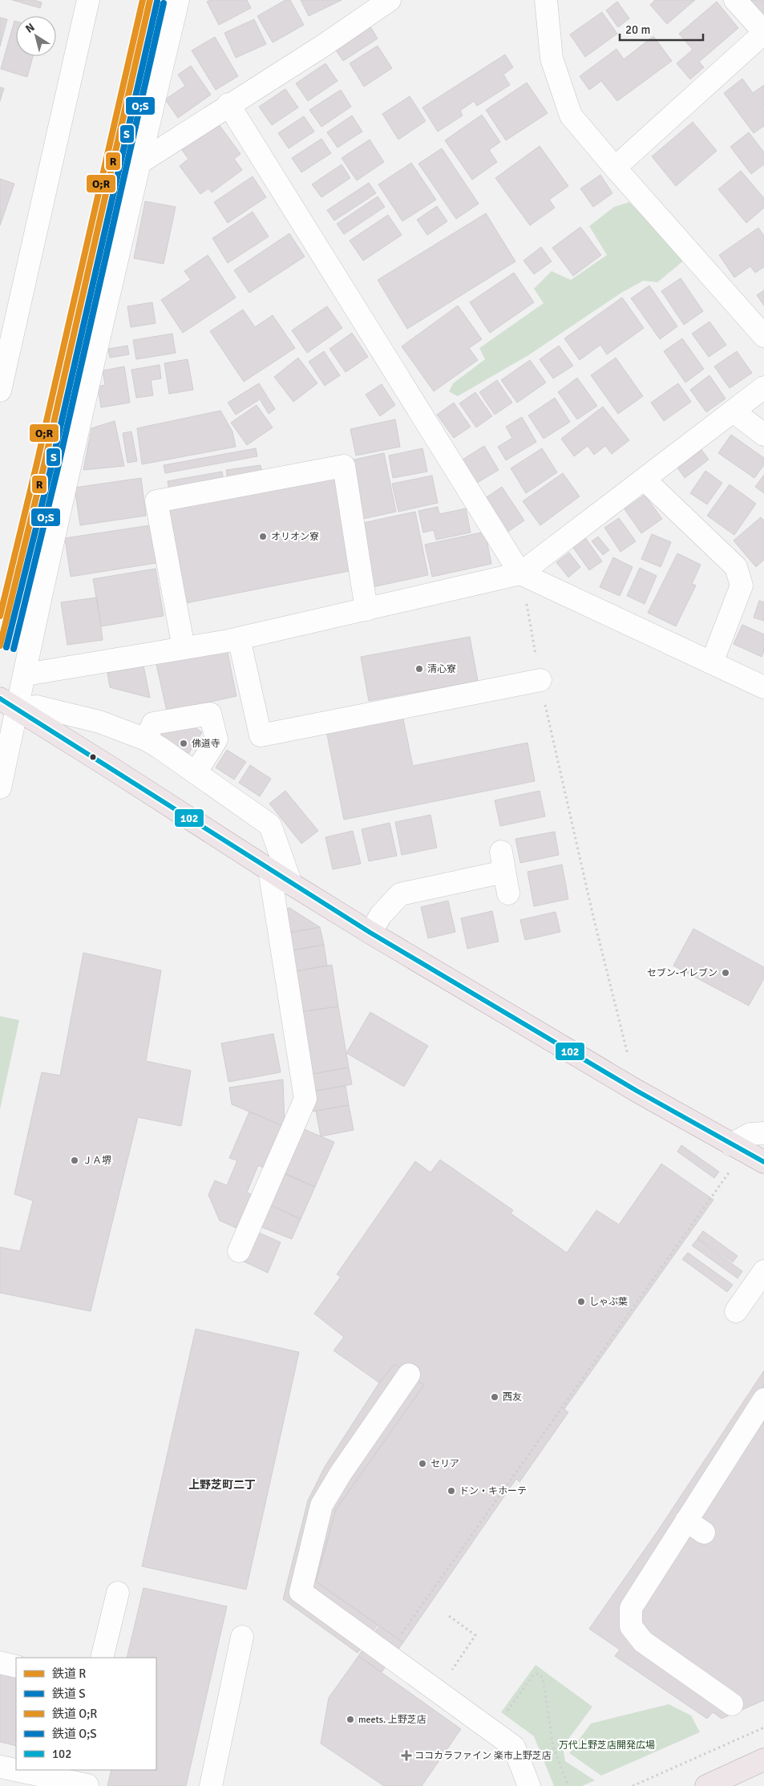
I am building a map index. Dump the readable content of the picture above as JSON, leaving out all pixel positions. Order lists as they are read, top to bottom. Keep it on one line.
{"districts":["上野芝町二丁"],"parks":["万代上野芝店開発広場"],"places":{"other":["オリオン寮","清心寮","佛道寺","セブン-イレブン","ＪＡ堺","しゃぶ葉","西友","セリア","ドン・キホーテ","meets. 上野芝店"],"health":["ココカラファイン 楽市上野芝店"]},"lines":["rail line R","rail line O;R","rail line S","rail line O;S","transit line 102"],"legend":["鉄道 R","鉄道 S","鉄道 O;R","鉄道 O;S","102"],"scale_bar":"20 m","north":"top left"}
